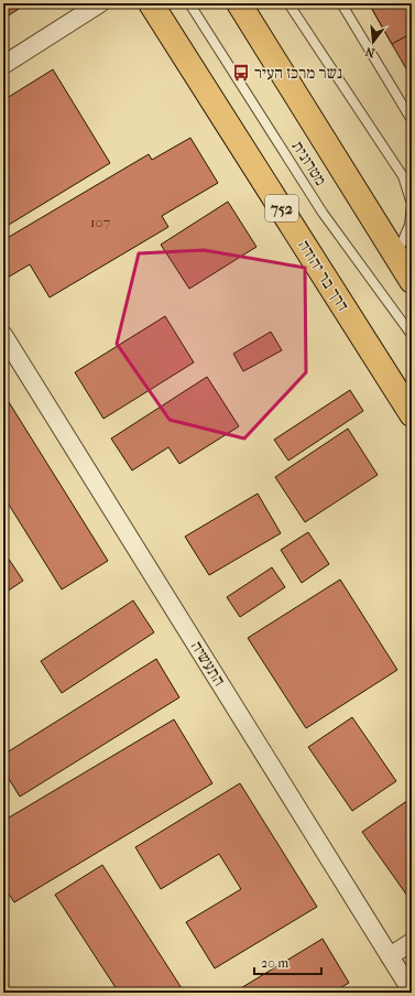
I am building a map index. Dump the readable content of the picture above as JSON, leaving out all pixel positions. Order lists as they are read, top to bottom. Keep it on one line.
{"streets":{"main road":["752","דרך בר יהודה"],"street":["התעשיה"],"lane":["מטרונית"]},"places":{"bus stop":["נשר מרכז העיר"]},"house_numbers":["107"],"scale_bar":"20 m","north":"bottom"}
